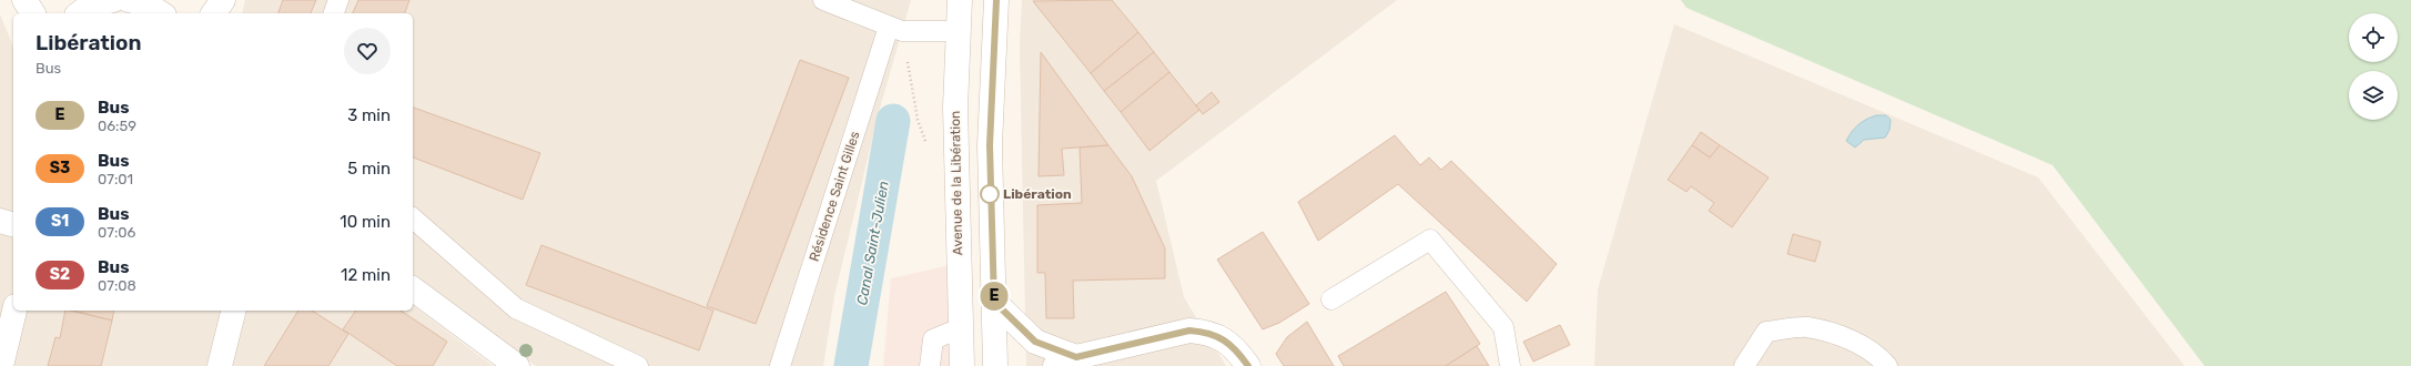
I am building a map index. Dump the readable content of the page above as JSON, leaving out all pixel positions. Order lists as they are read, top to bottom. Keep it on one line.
{"streets":{"main road":["Avenue de la Libération"],"lane":["Résidence Saint Gilles"]},"water":["Canal Saint-Julien"],"places":["Libération"],"lines":["bus line E"],"page":{"on_map":"E","heading":["Libération","Bus"],"list":[{"mark":"E","name":"Bus","note":"06:59","value":"3 min"},{"mark":"S3","name":"Bus","note":"07:01","value":"5 min"},{"mark":"S1","name":"Bus","note":"07:06","value":"10 min"},{"mark":"S2","name":"Bus","note":"07:08","value":"12 min"}]}}
